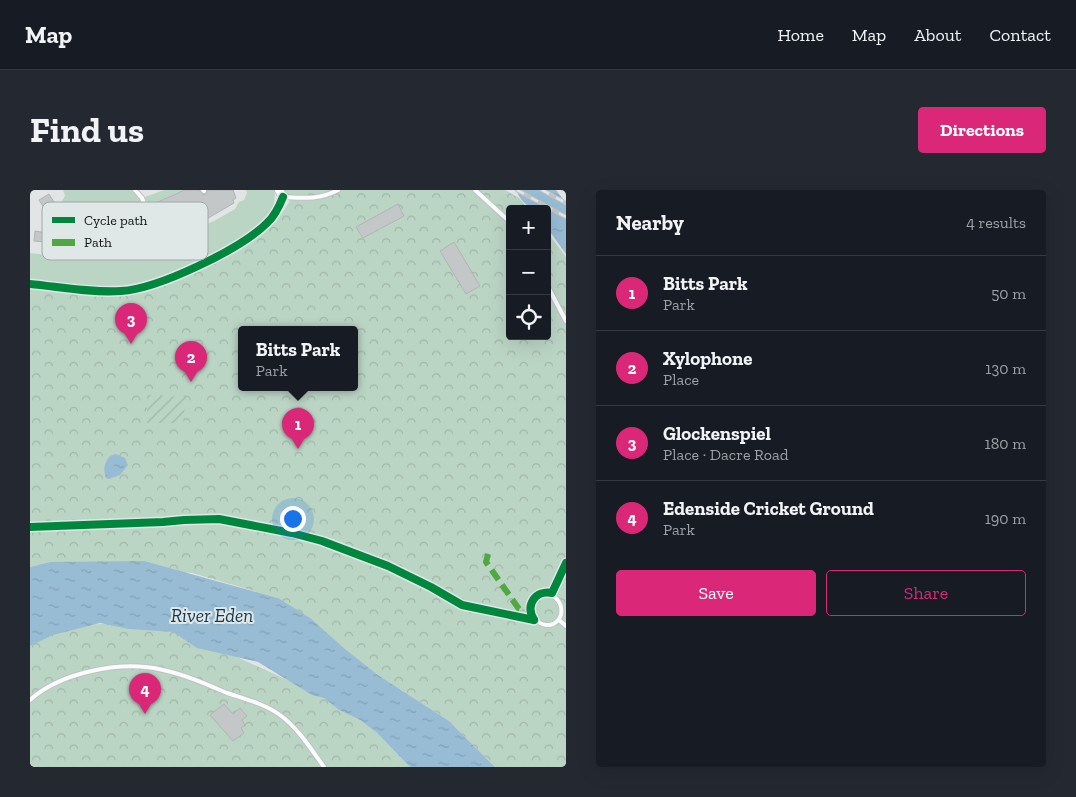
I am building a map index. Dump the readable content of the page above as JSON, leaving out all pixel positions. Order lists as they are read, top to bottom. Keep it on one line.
{"water":["River Eden"],"legend":["Cycle path","Path"],"page":{"header":"Map","nav":["Home","Map","About","Contact"],"buttons":["Directions",["Save","Share"]],"title":"Find us","heading":["Nearby","4 results"],"map_buttons":["+","−"],"list":[{"mark":"1","name":"Bitts Park","note":"Park","value":"50 m"},{"mark":"2","name":"Xylophone","note":"Place","value":"130 m"},{"mark":"3","name":"Glockenspiel","note":"Place · Dacre Road","value":"180 m"},{"mark":"4","name":"Edenside Cricket Ground","note":"Park","value":"190 m"}],"pins":["3","2","1","4"],"popup":["Bitts Park","Park"]}}
